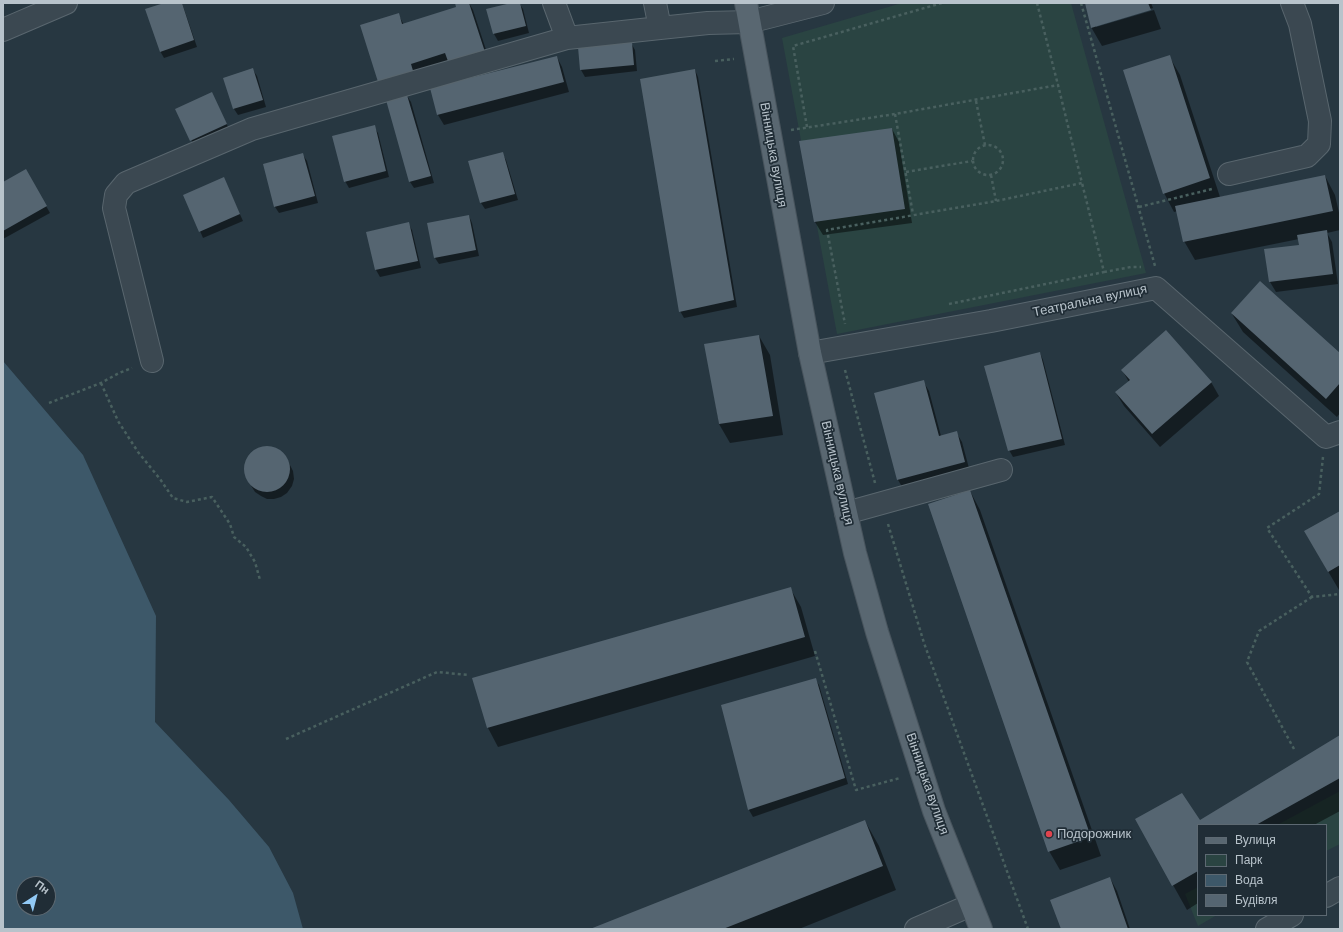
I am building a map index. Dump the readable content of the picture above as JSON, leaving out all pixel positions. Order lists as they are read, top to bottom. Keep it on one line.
{"streets":{"main road":["Вінницька вулиця"],"street":["Театральна вулиця"]},"crossings":[["Вінницька вулиця","Театральна вулиця"]],"places":["Подорожник"],"legend":["Вулиця","Парк","Вода","Будівля"],"north":"top right"}
